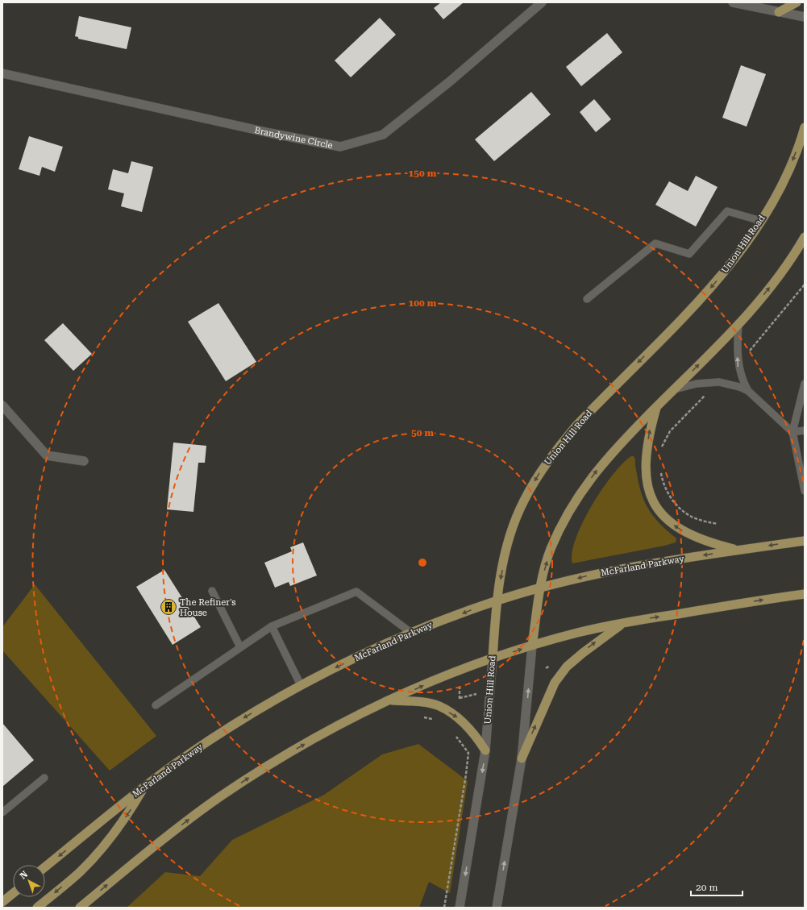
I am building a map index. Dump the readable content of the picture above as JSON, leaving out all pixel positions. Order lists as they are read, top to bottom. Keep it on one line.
{"streets":{"main road":["Union Hill Road","McFarland Parkway"],"street":["Brandywine Circle"]},"crossings":[["Union Hill Road","McFarland Parkway"]],"places":{"building":["The Refiner's House"]},"scale_bar":"20 m","north":"top left","rings":["150 m","100 m","50 m"]}
